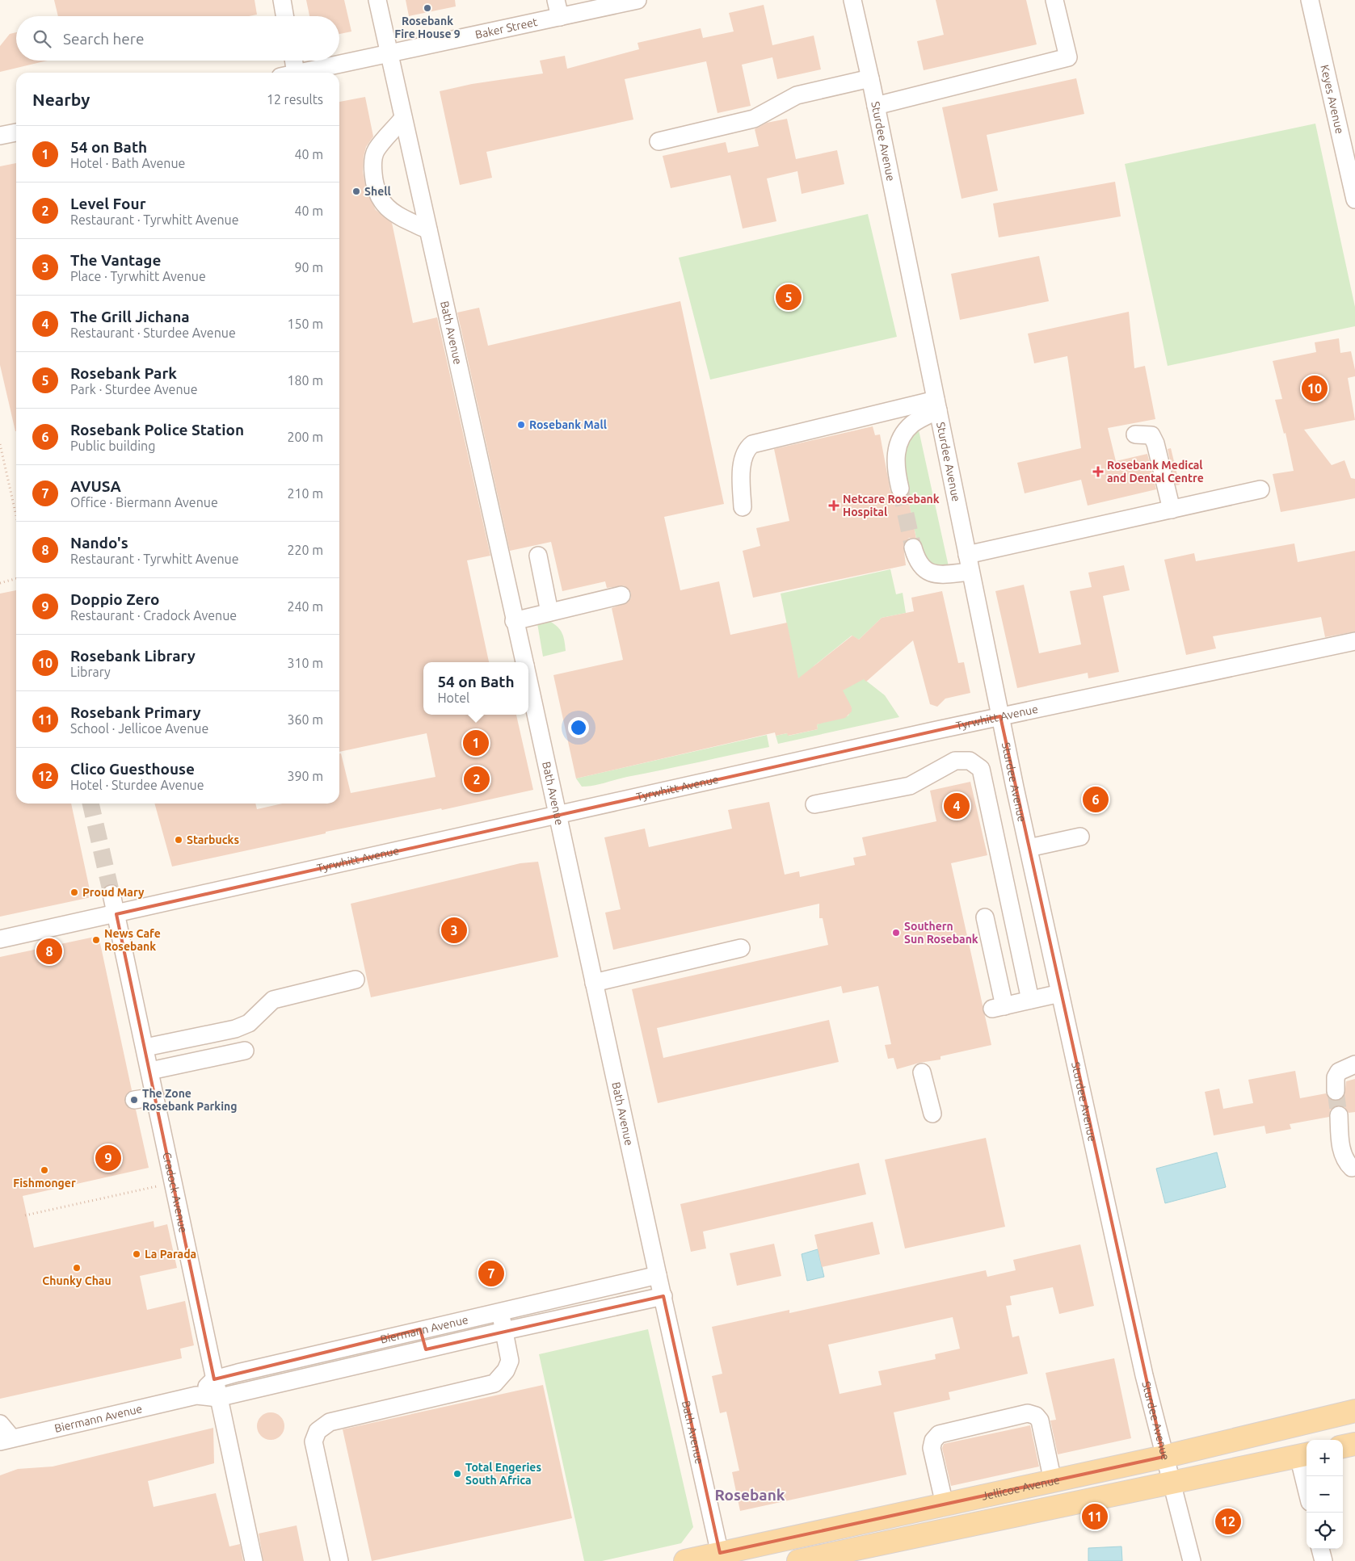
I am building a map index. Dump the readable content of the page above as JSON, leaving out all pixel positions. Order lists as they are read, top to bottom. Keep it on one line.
{"streets":{"main road":["Jellicoe Avenue"],"street":["Baker Street","Keyes Avenue","Sturdee Avenue","Bath Avenue","Tyrwhitt Avenue","Cradock Avenue","Biermann Avenue"]},"crossings":[["Baker Street","Bath Avenue"],["Sturdee Avenue","Tyrwhitt Avenue"],["Sturdee Avenue","Jellicoe Avenue"],["Bath Avenue","Tyrwhitt Avenue"],["Bath Avenue","Biermann Avenue"],["Bath Avenue","Jellicoe Avenue"],["Tyrwhitt Avenue","Cradock Avenue"],["Cradock Avenue","Biermann Avenue"]],"districts":["Rosebank"],"places":{"other":["Rosebank Fire House 9","Shell","Rosebank Mall","Starbucks","Proud Mary","Southern Sun Rosebank","News Cafe Rosebank","The Zone Rosebank Parking","Fishmonger","La Parada","Chunky Chau","Total Engeries South Africa"],"health":["Rosebank Medical and Dental Centre","Netcare Rosebank Hospital"]},"page":{"search":"Search here","heading":["Nearby","12 results"],"list":[{"mark":"1","name":"54 on Bath","note":"Hotel · Bath Avenue","value":"40 m"},{"mark":"2","name":"Level Four","note":"Restaurant · Tyrwhitt Avenue","value":"40 m"},{"mark":"3","name":"The Vantage","note":"Place · Tyrwhitt Avenue","value":"90 m"},{"mark":"4","name":"The Grill Jichana","note":"Restaurant · Sturdee Avenue","value":"150 m"},{"mark":"5","name":"Rosebank Park","note":"Park · Sturdee Avenue","value":"180 m"},{"mark":"6","name":"Rosebank Police Station","note":"Public building","value":"200 m"},{"mark":"7","name":"AVUSA","note":"Office · Biermann Avenue","value":"210 m"},{"mark":"8","name":"Nando's","note":"Restaurant · Tyrwhitt Avenue","value":"220 m"},{"mark":"9","name":"Doppio Zero","note":"Restaurant · Cradock Avenue","value":"240 m"},{"mark":"10","name":"Rosebank Library","note":"Library","value":"310 m"},{"mark":"11","name":"Rosebank Primary","note":"School · Jellicoe Avenue","value":"360 m"},{"mark":"12","name":"Clico Guesthouse","note":"Hotel · Sturdee Avenue","value":"390 m"}],"pins":["5","10","1","2","6","4","3","8","9","7","11","12"],"popup":["54 on Bath","Hotel"],"map_buttons":["+","−"]}}
